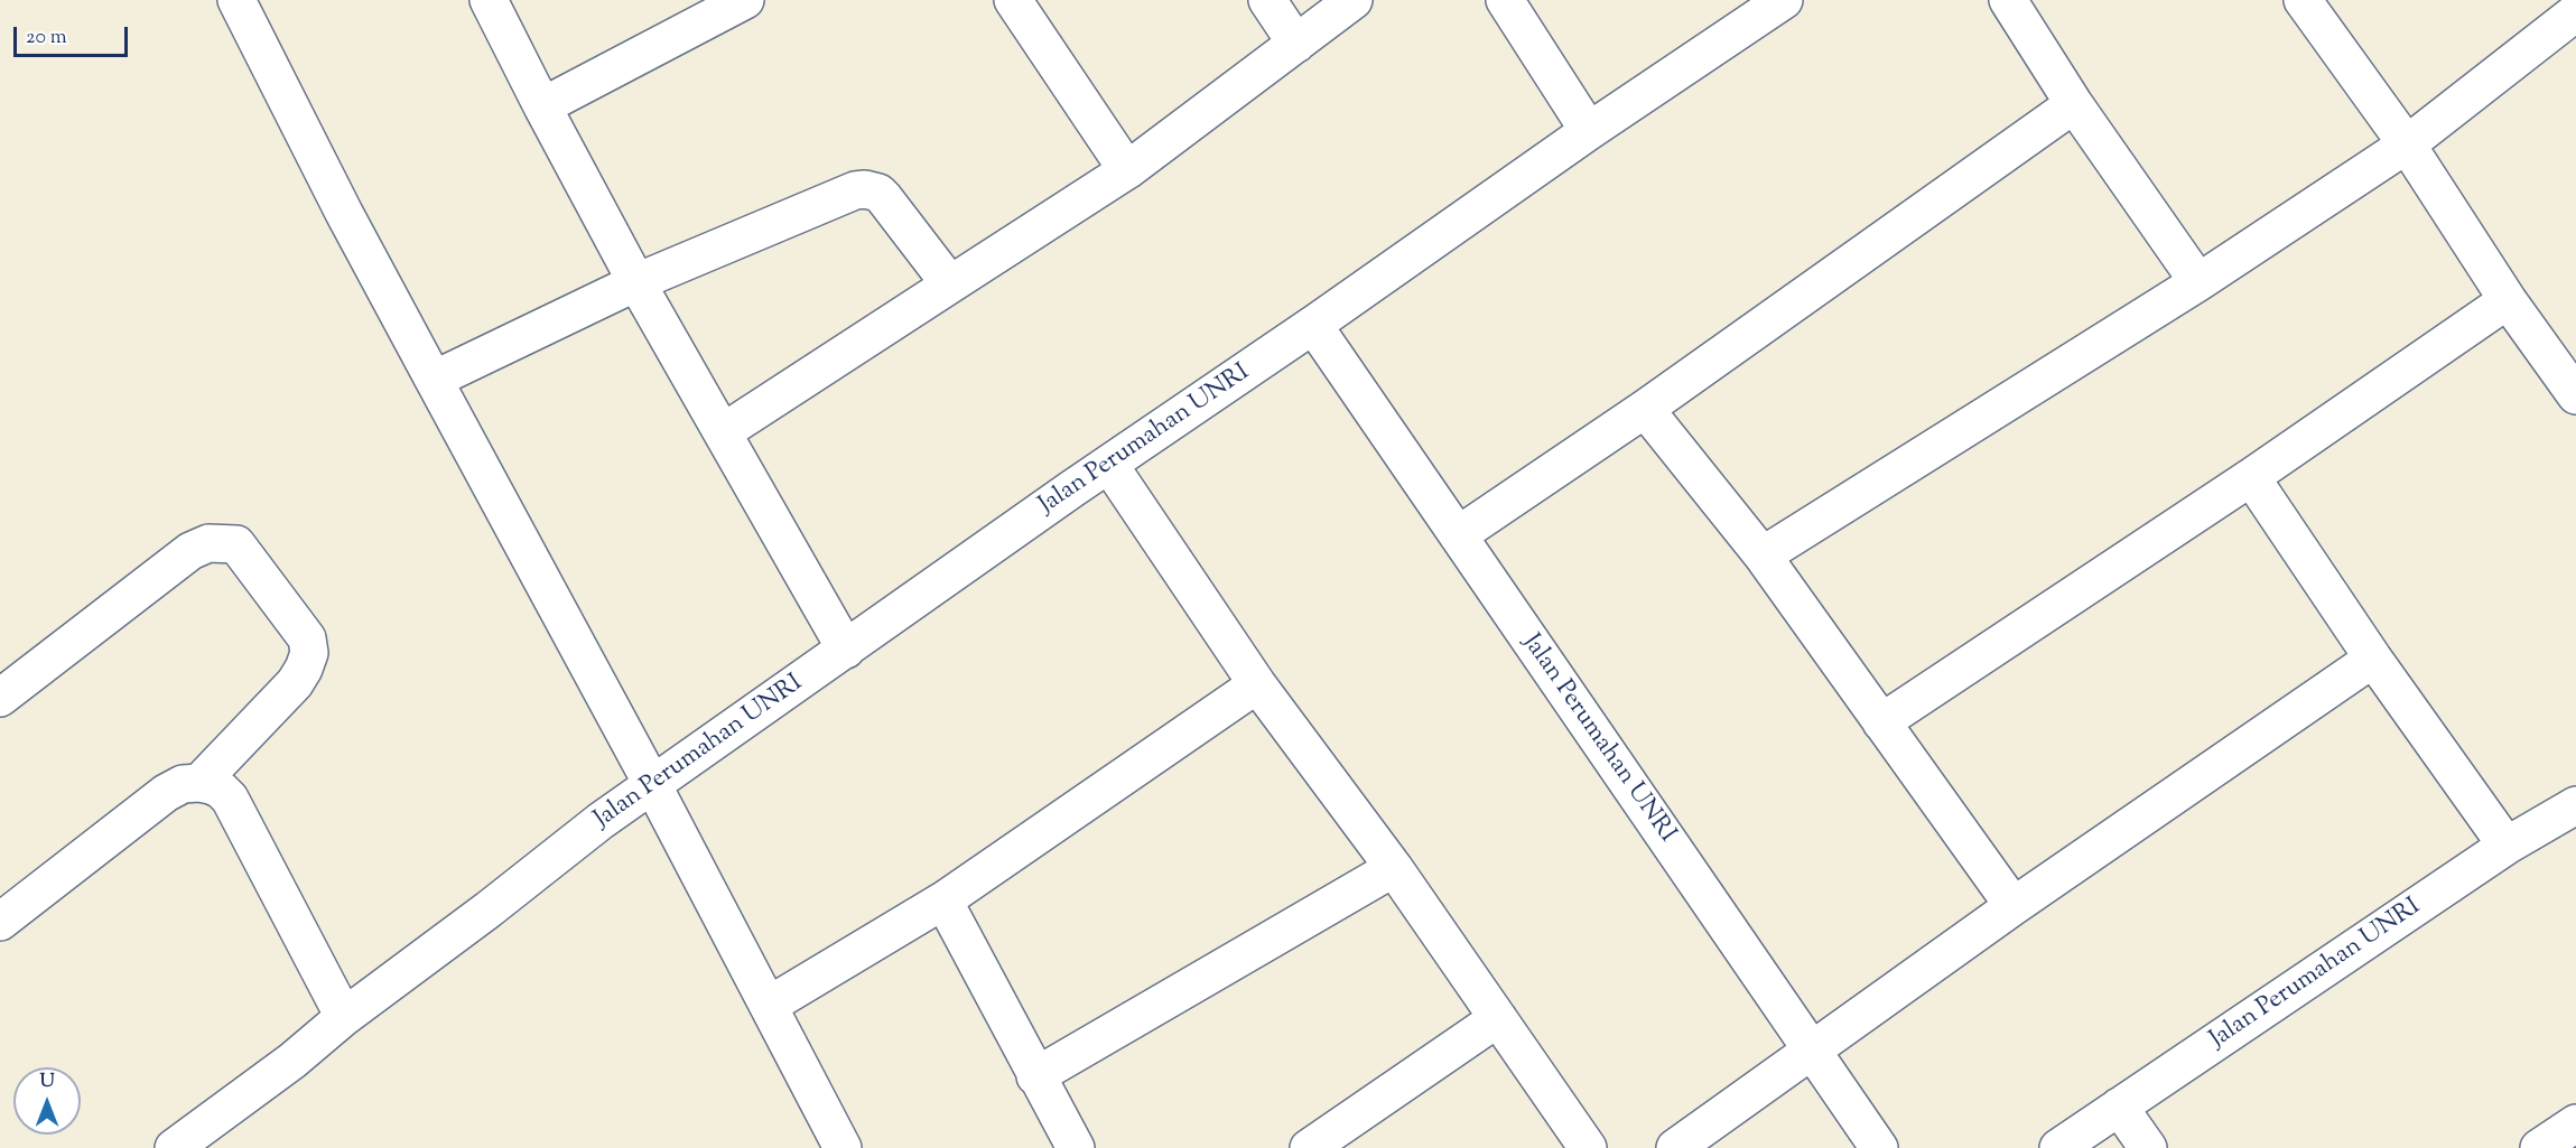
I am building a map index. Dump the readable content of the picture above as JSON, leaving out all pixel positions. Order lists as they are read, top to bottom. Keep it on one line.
{"streets":{"street":["Jalan Perumahan UNRI"]},"scale_bar":"20 m","north":"top"}
